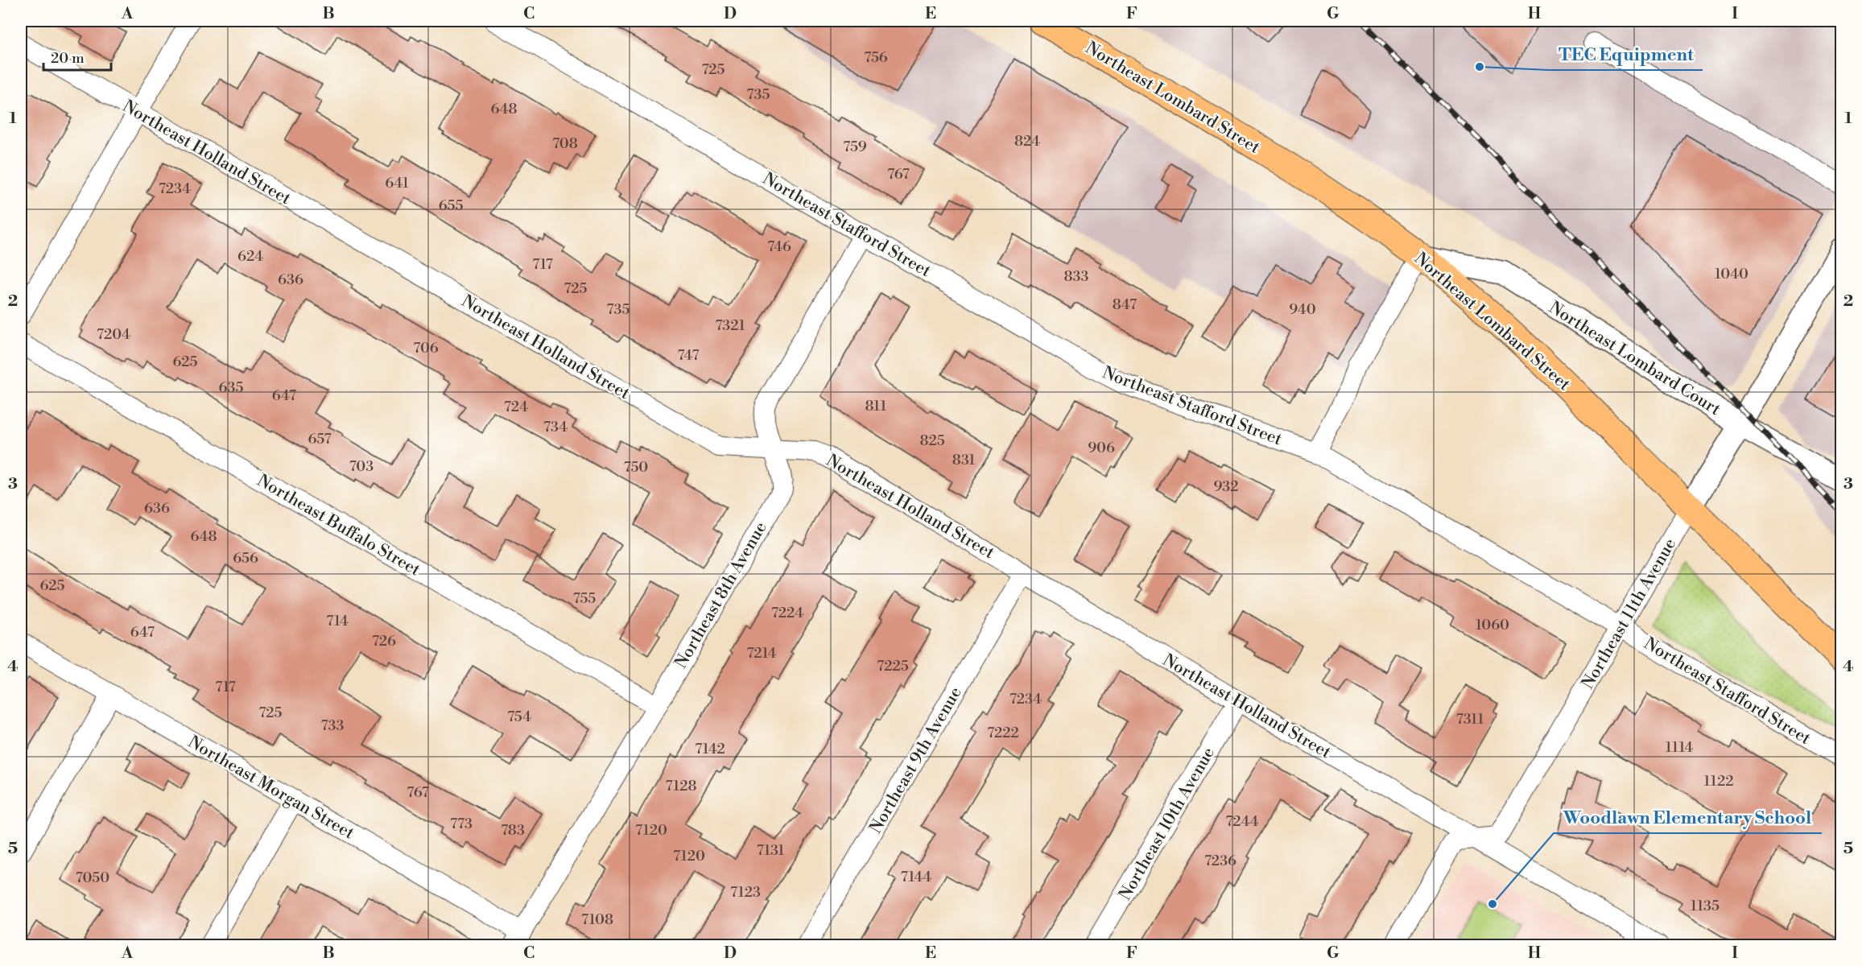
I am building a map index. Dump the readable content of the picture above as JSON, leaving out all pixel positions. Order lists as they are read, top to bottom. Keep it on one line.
{"streets":{"main road":["Northeast Lombard Street"],"street":["Northeast Holland Street","Northeast Stafford Street","Northeast Lombard Court","Northeast Buffalo Street","Northeast 8th Avenue","Northeast 11th Avenue","Northeast 9th Avenue","Northeast Morgan Street","Northeast 10th Avenue"]},"crossings":[["Northeast Lombard Street","Northeast Lombard Court"],["Northeast Lombard Street","Northeast 11th Avenue"],["Northeast Holland Street","Northeast 8th Avenue"],["Northeast Holland Street","Northeast 11th Avenue"],["Northeast Holland Street","Northeast 9th Avenue"],["Northeast Holland Street","Northeast 10th Avenue"],["Northeast Stafford Street","Northeast 8th Avenue"],["Northeast Stafford Street","Northeast 11th Avenue"],["Northeast Lombard Court","Northeast 11th Avenue"],["Northeast Buffalo Street","Northeast 8th Avenue"],["Northeast 8th Avenue","Northeast Morgan Street"]],"places":["TEC Equipment","Woodlawn Elementary School"],"house_numbers":["756","725","735","648","824","708","759","767","641","7234","655","746","624","717","1040","833","636","725","847","735","940","7321","7204","706","747","625","635","647","811","724","734","657","825","906","831","703","750","932","636","648","656","625","755","7224","714","1060","647","726","7214","7225","717","7234","725","754","7311","733","7222","1114","7142","1122","7128","767","7244","773","783","7120","7131","7120","7236","7144","7050","7123","1135","7108"],"scale_bar":"20 m","grid":{"columns":["A","B","C","D","E","F","G","H","I"],"rows":["1","2","3","4","5"]}}
